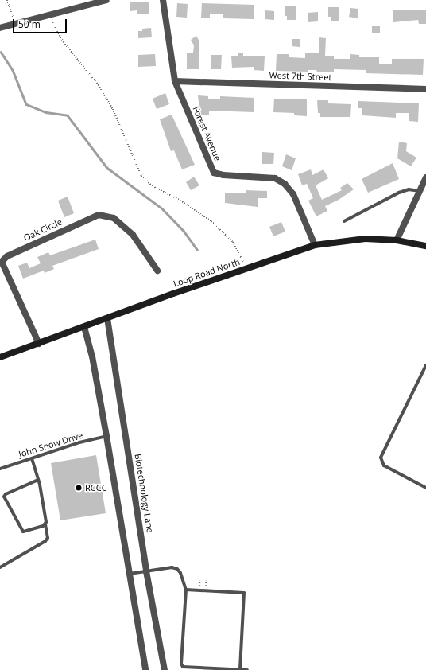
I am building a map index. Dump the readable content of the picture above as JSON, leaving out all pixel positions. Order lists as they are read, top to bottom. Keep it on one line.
{"streets":{"main road":["Loop Road North"],"street":["West 7th Street","Forest Avenue","Oak Circle","Biotechnology Lane"],"lane":["John Snow Drive"]},"crossings":[["West 7th Street","Forest Avenue"],["Forest Avenue","Loop Road North"],["Oak Circle","Loop Road North"],["Loop Road North","Biotechnology Lane"]],"places":["RCCC"],"scale_bar":"50 m"}
